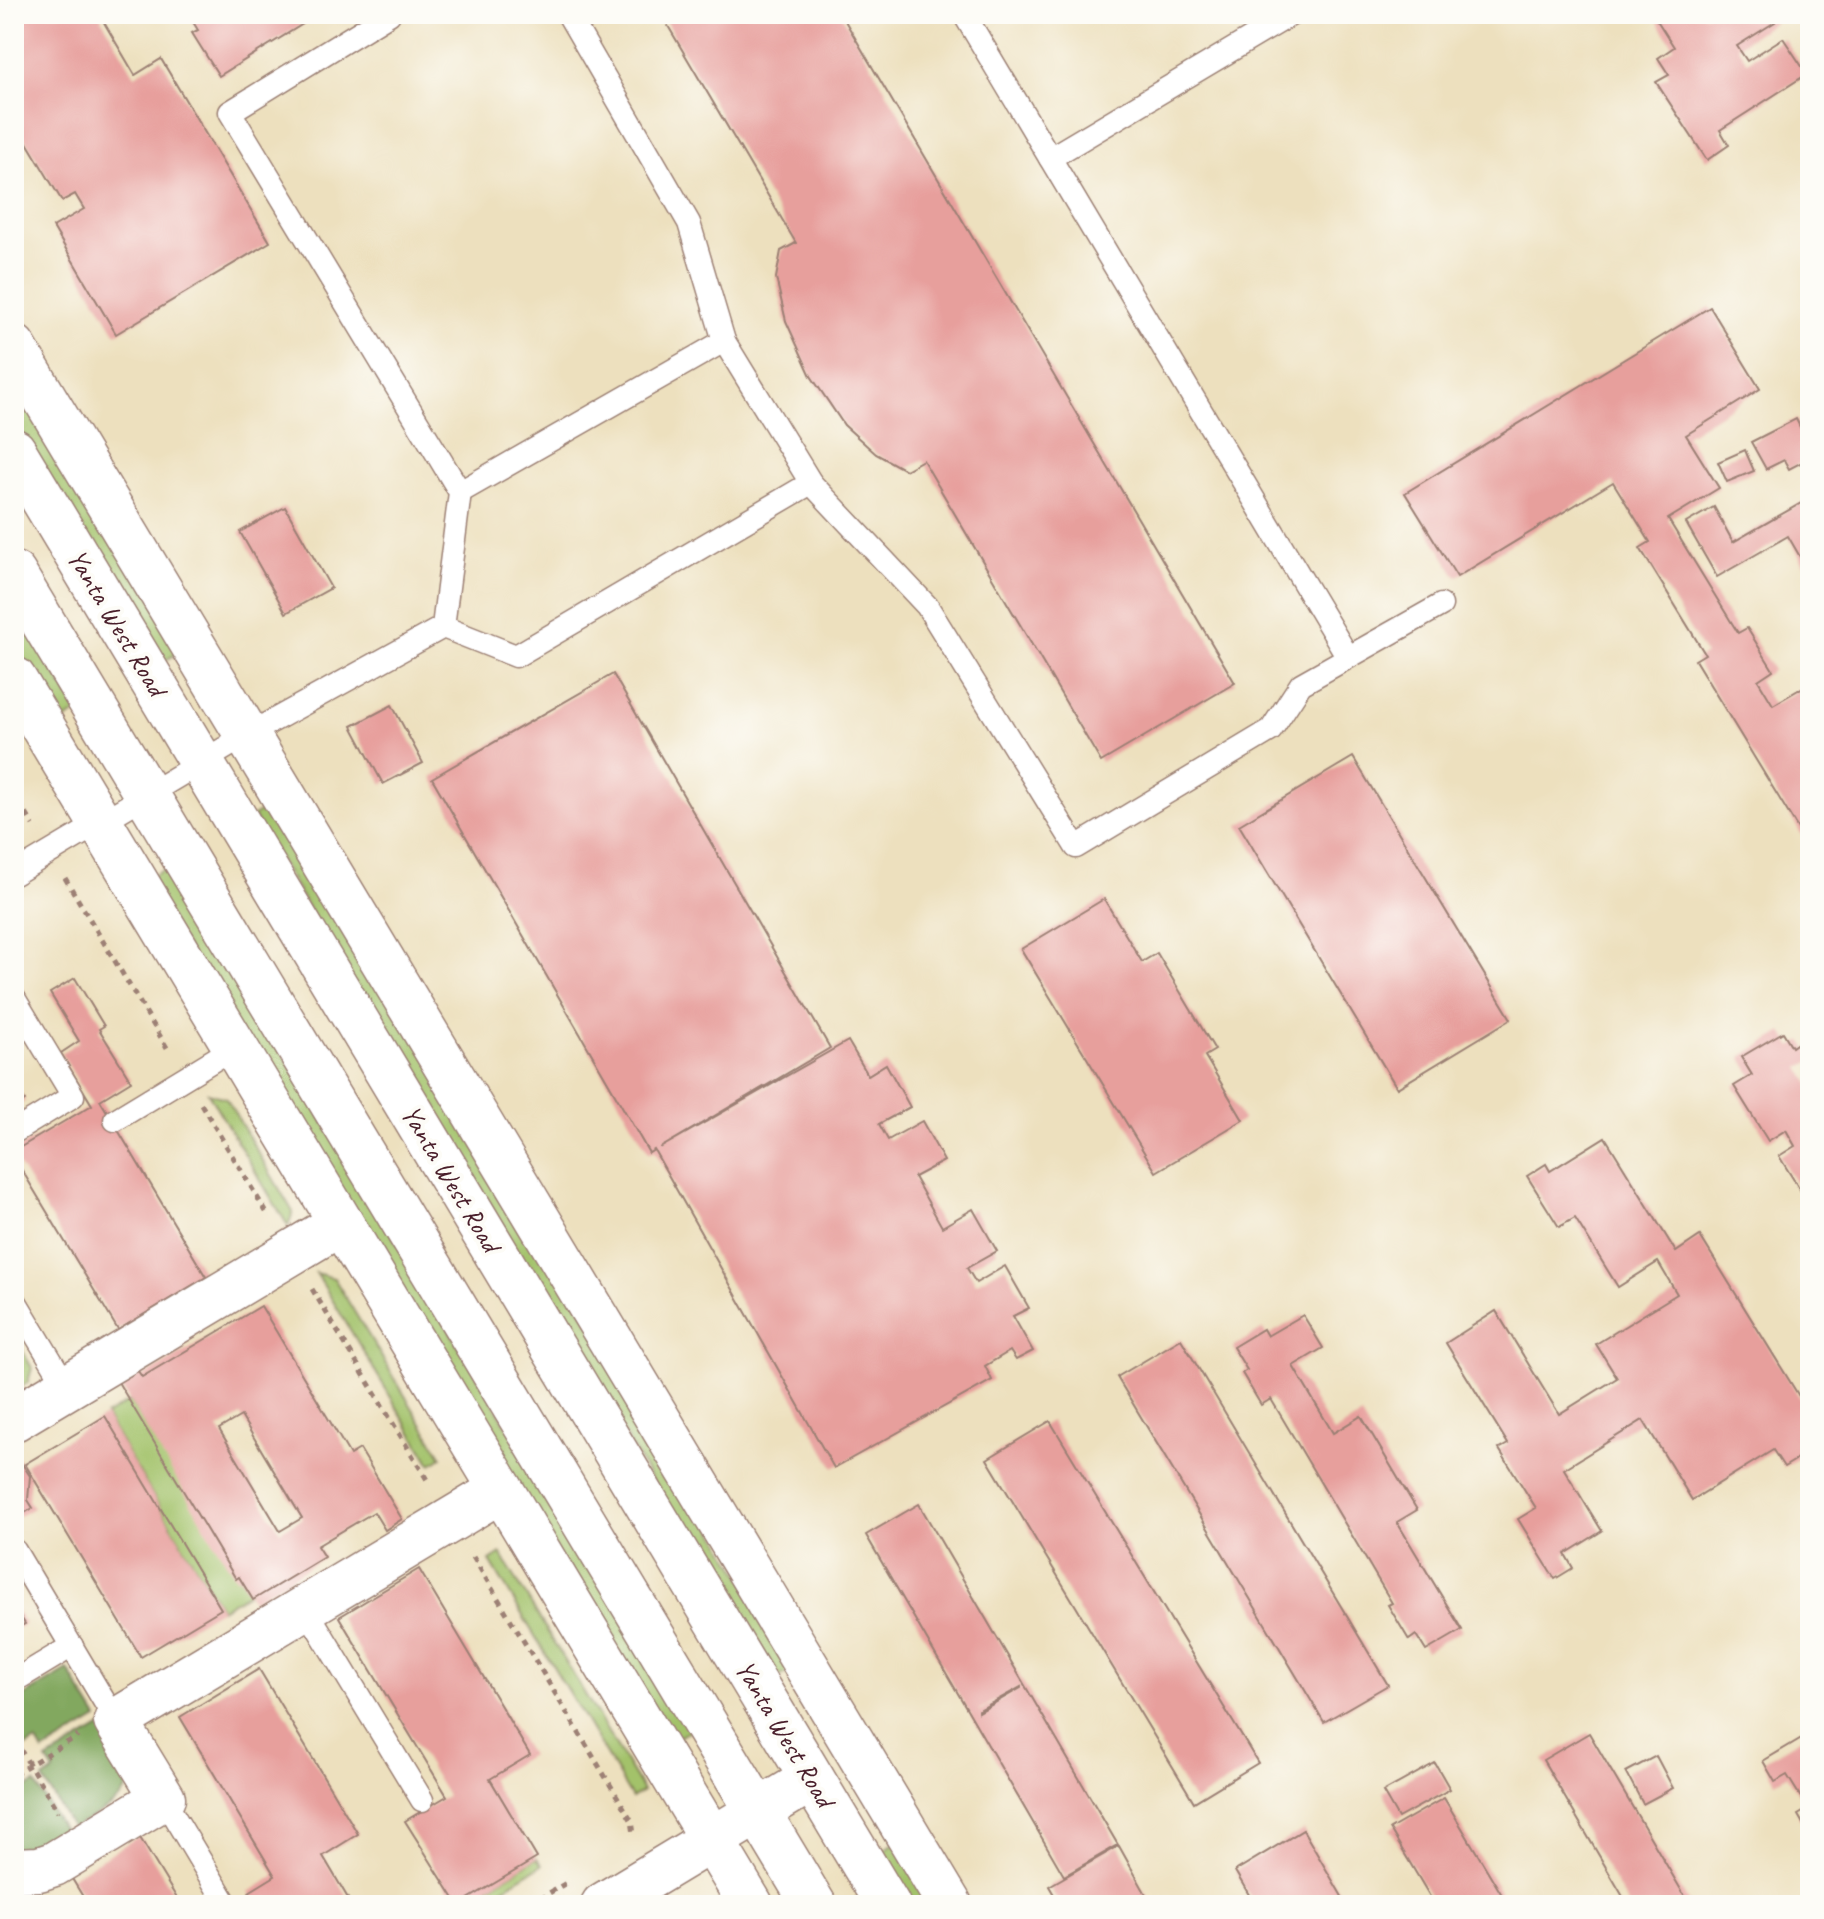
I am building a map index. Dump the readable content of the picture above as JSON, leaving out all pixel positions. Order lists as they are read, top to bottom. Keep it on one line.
{"streets":{"street":["Yanta West Road"]}}
